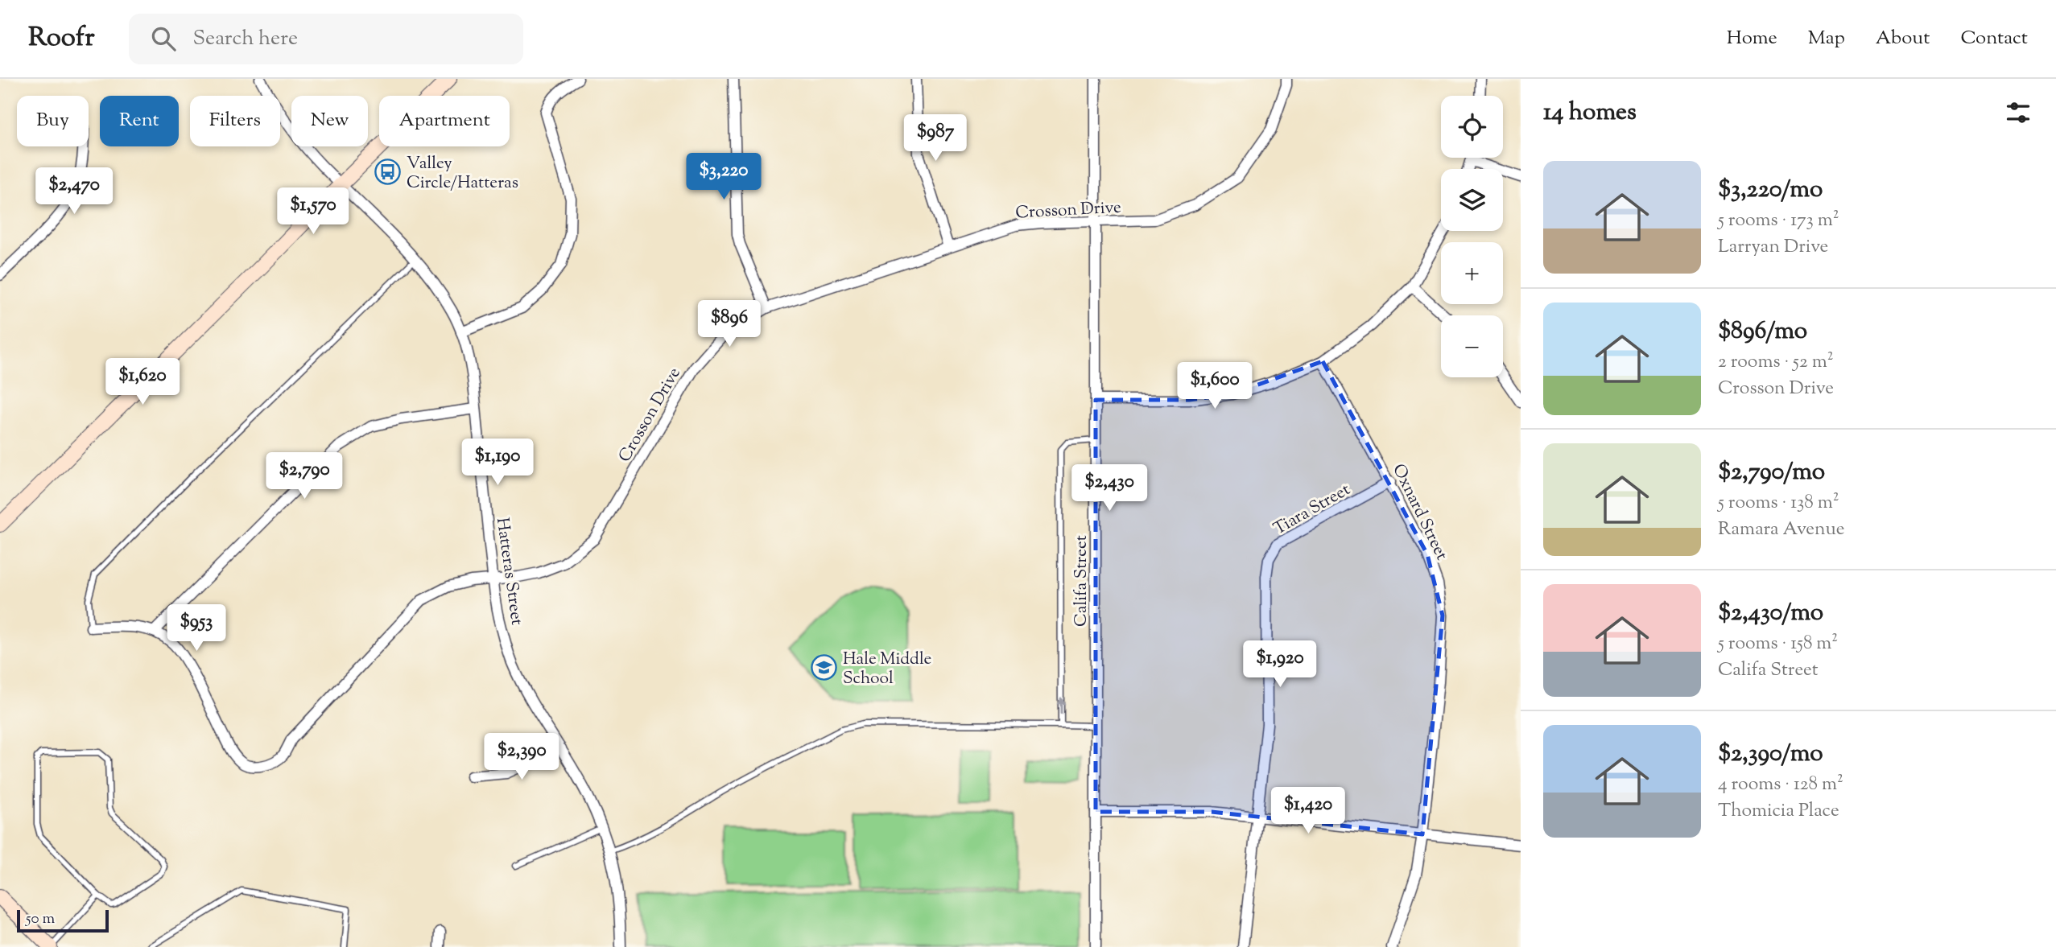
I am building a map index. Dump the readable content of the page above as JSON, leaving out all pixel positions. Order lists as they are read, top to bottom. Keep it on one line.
{"streets":{"street":["Crosson Drive","Tiara Street","Oxnard Street","Hatteras Street","Califa Street"]},"crossings":[["Crosson Drive","Hatteras Street"],["Crosson Drive","Califa Street"],["Tiara Street","Oxnard Street"]],"places":{"bus stop":["Valley Circle/Hatteras"],"school or university":["Hale Middle School"]},"scale_bar":"50 m","page":{"header":"Roofr","search":"Search here","nav":["Home","Map","About","Contact"],"heading":"14 homes","map_buttons":["+","−"],"chip":["Buy","Rent","Filters","New","Apartment"],"price":["$987","$3,220","$2,470","$1,570","$896","$1,620","$1,600","$1,190","$2,790","$2,430","$953","$1,920","$2,390","$1,420"],"list":[{"name":"$3,220/mo","note":"5 rooms · 173 m² · Larryan Drive"},{"name":"$896/mo","note":"2 rooms · 52 m² · Crosson Drive"},{"name":"$2,790/mo","note":"5 rooms · 138 m² · Ramara Avenue"},{"name":"$2,430/mo","note":"5 rooms · 158 m² · Califa Street"},{"name":"$2,390/mo","note":"4 rooms · 128 m² · Thomicia Place"}],"scale":"50 m"}}
